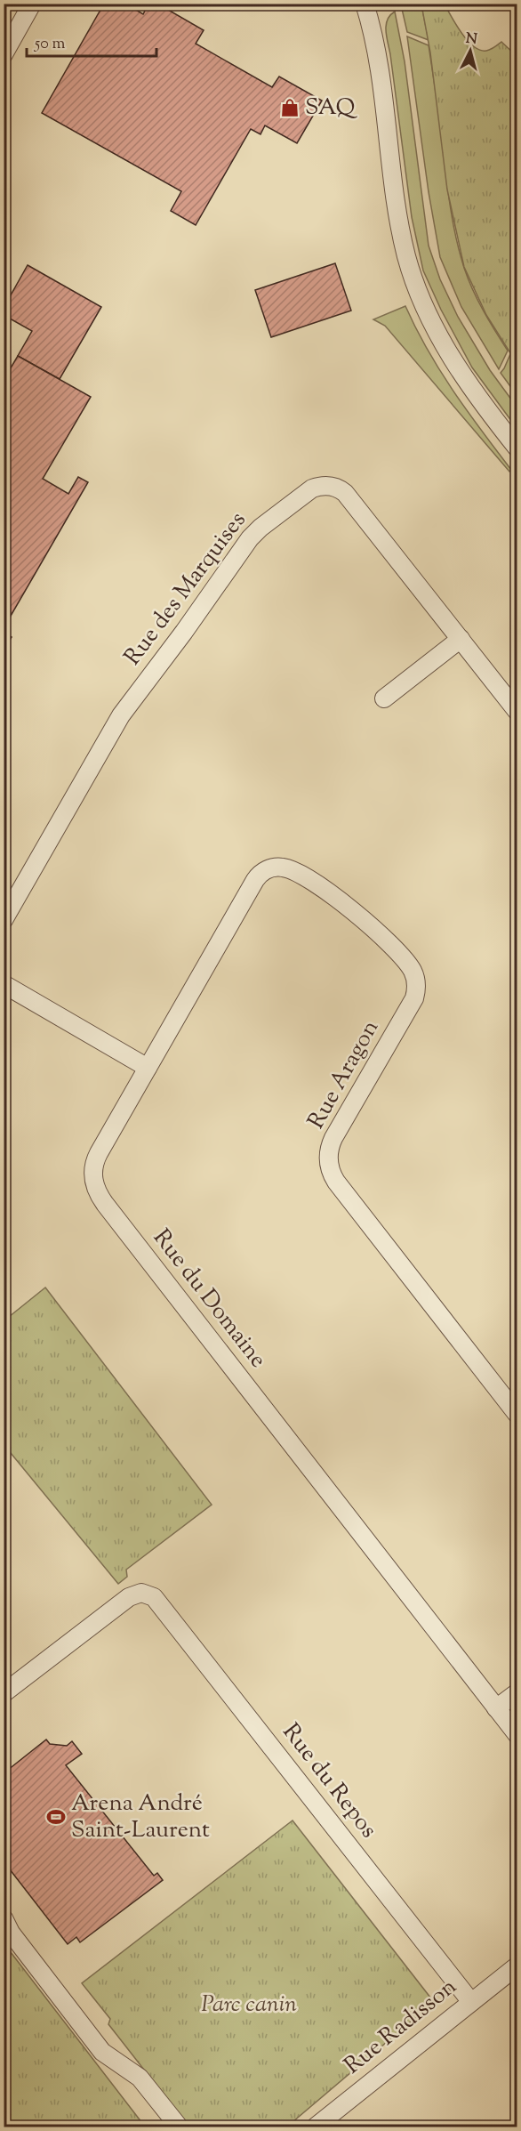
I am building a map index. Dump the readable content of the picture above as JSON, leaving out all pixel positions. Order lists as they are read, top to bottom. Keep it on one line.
{"streets":{"street":["Rue des Marquises","Rue Aragon","Rue du Domaine","Rue du Repos","Rue Radisson"]},"crossings":[["Rue Aragon","Rue du Domaine"],["Rue du Repos","Rue Radisson"]],"parks":["Parc canin"],"places":{"shop":["SAQ"],"sports":["Arena André Saint-Laurent"]},"scale_bar":"50 m","north":"top"}
